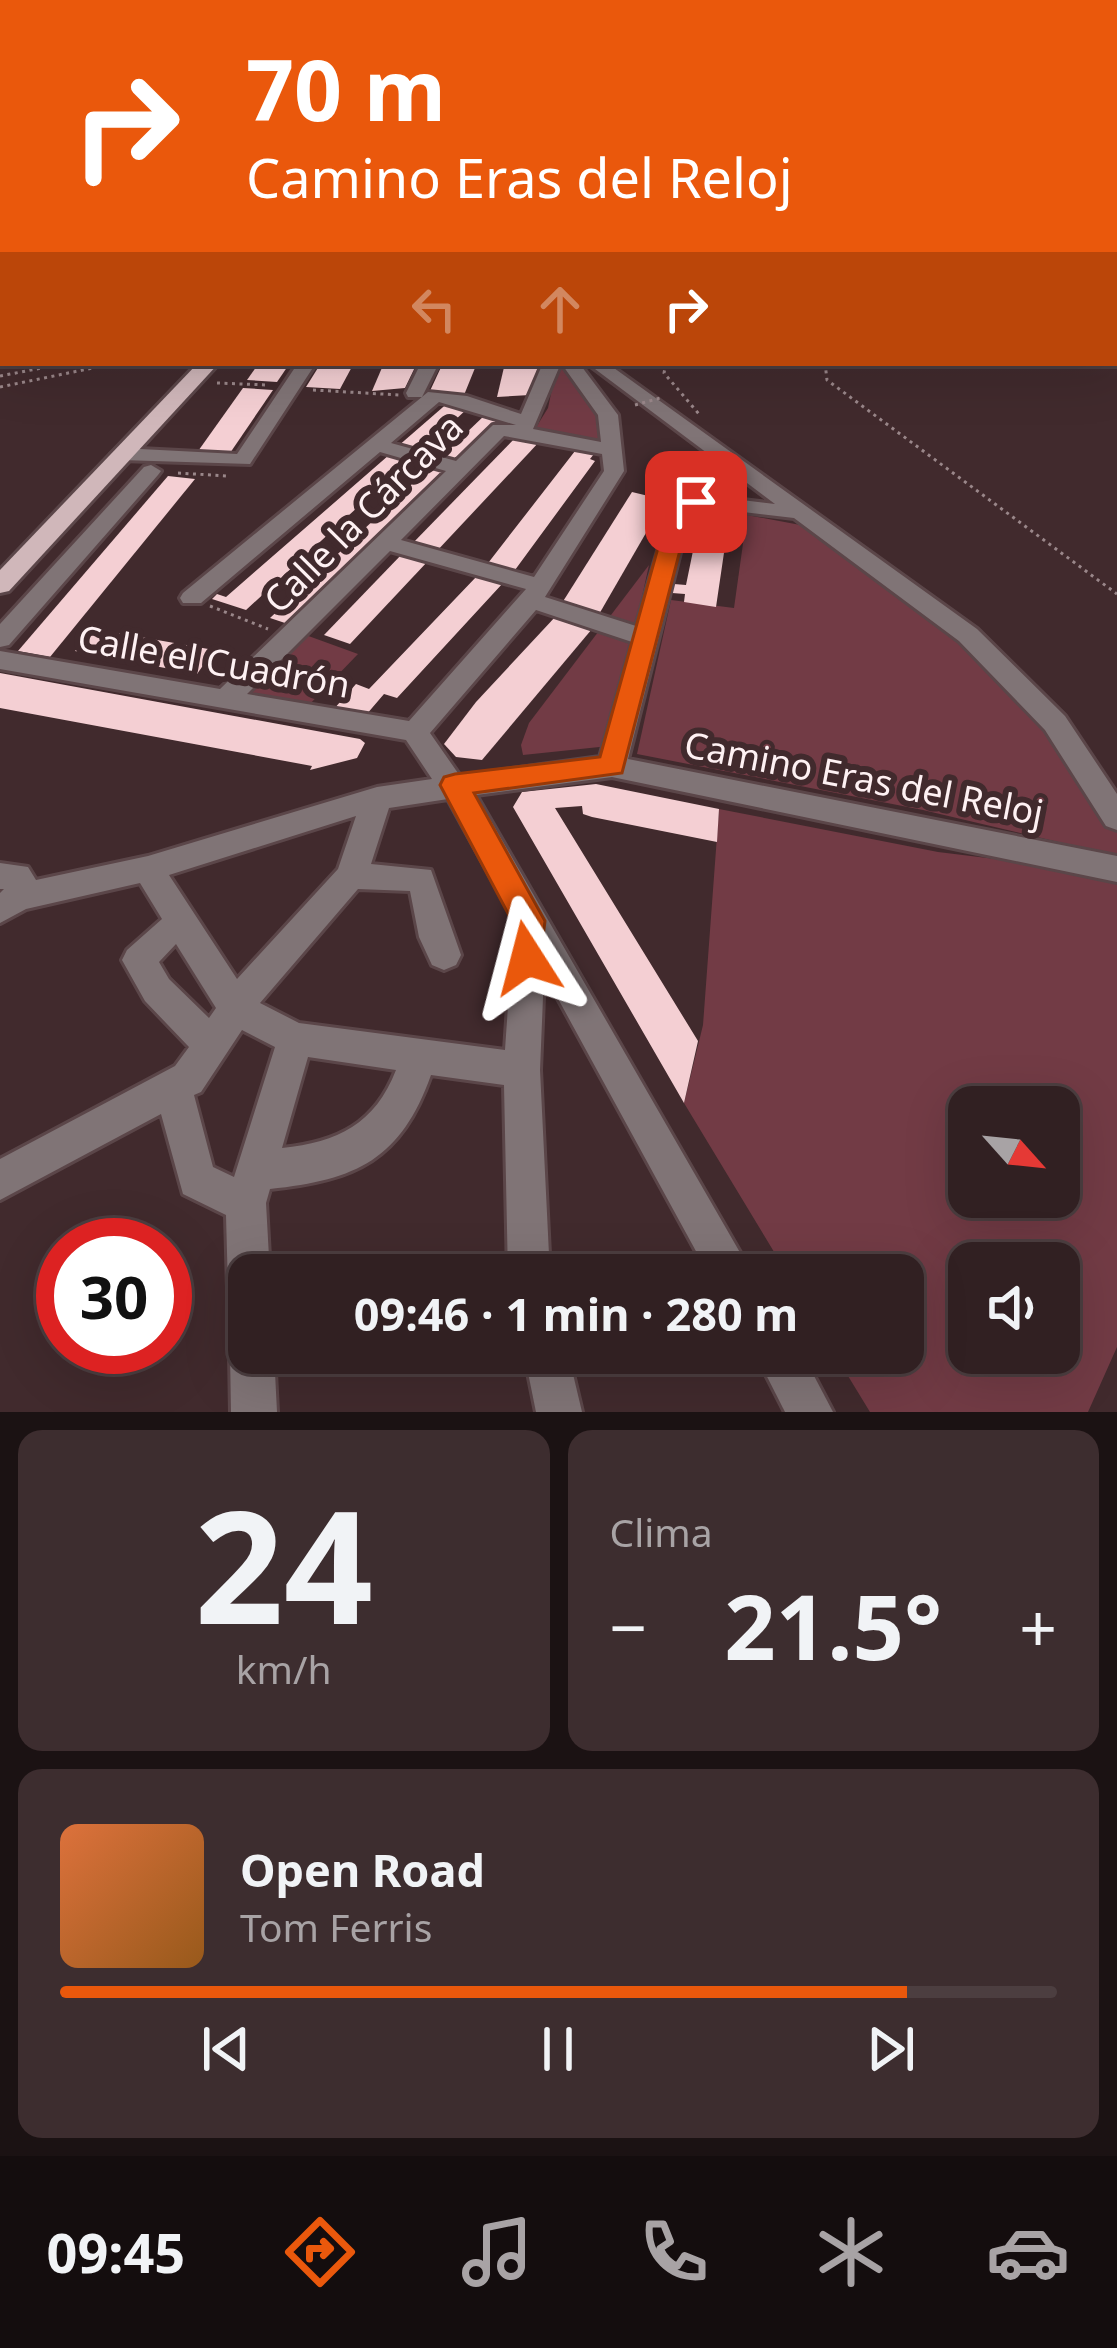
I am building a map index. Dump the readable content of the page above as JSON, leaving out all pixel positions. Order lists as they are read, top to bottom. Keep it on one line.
{"streets":{"street":["Calle la Cárcava","Calle el Cuadrón","Camino Eras del Reloj"]},"crossings":[["Calle la Cárcava","Calle el Cuadrón"]],"north":"bottom right","page":{"turn":["70 m","Camino Eras del Reloj"],"limit":"30","trip":"09:46 · 1 min · 280 m","tile":[["24","km/h"],"Clima"],"heat":["−","21.5°","+"],"song":["Open Road","Tom Ferris"],"tabs":"09:45"}}
